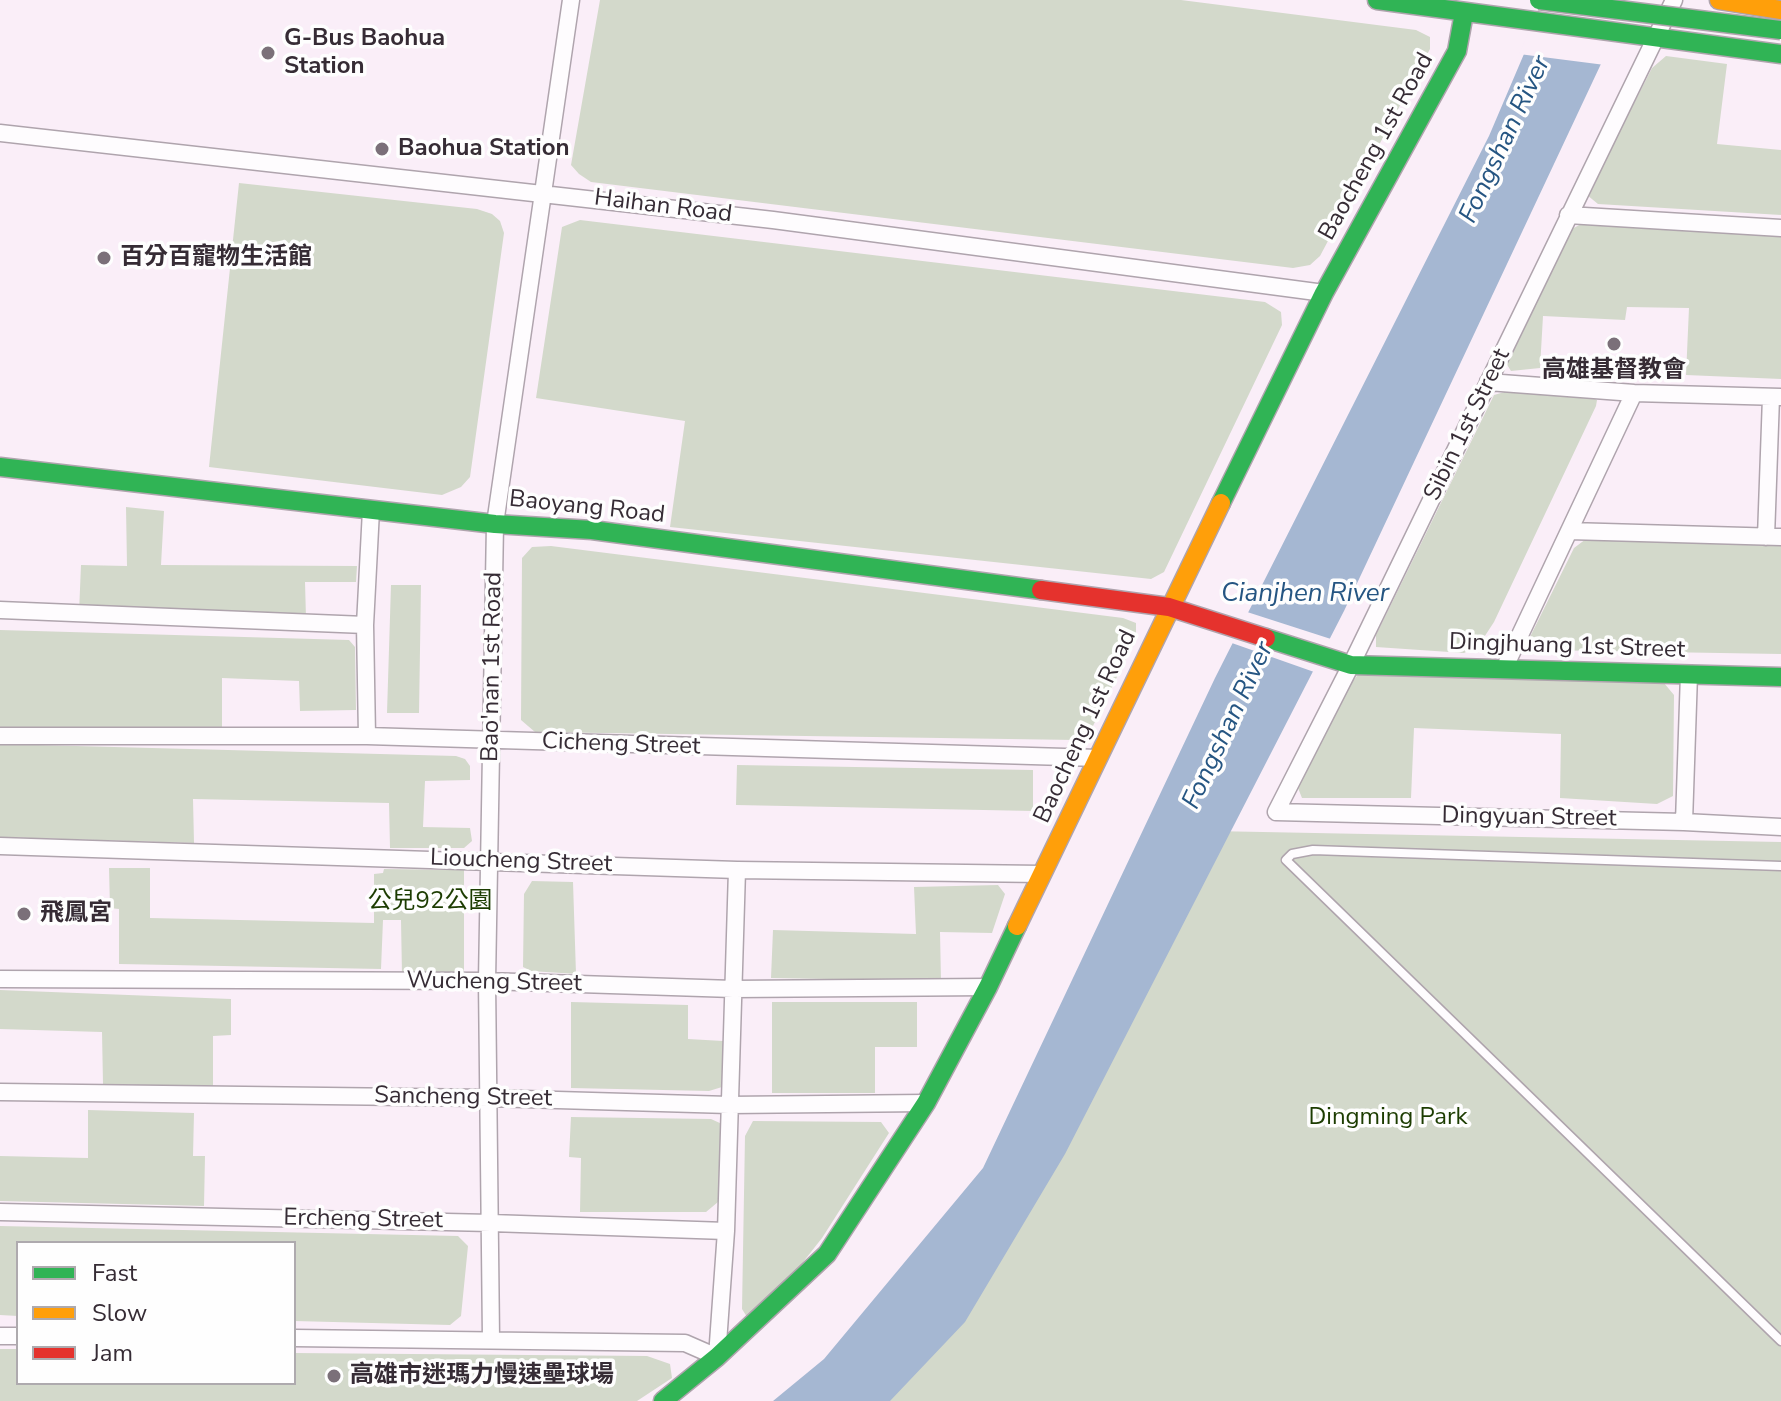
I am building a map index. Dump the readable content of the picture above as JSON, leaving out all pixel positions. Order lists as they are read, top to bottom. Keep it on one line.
{"streets":{"main road":["Baocheng 1st Road","Baoyang Road","Dingjhuang 1st Street"],"street":["Haihan Road","Sibin 1st Street","Bao'nan 1st Road","Cicheng Street","Dingyuan Street","Lioucheng Street","Wucheng Street","Sancheng Street","Ercheng Street"]},"crossings":[["Baocheng 1st Road","Haihan Road"],["Baocheng 1st Road","Baoyang Road"],["Baocheng 1st Road","Cicheng Street"],["Baocheng 1st Road","Lioucheng Street"],["Baocheng 1st Road","Wucheng Street"],["Baocheng 1st Road","Sancheng Street"],["Haihan Road","Bao'nan 1st Road"],["Sibin 1st Street","Baoyang Road"],["Sibin 1st Street","Dingjhuang 1st Street"],["Sibin 1st Street","Dingyuan Street"],["Baoyang Road","Dingjhuang 1st Street"],["Baoyang Road","Bao'nan 1st Road"],["Bao'nan 1st Road","Cicheng Street"],["Bao'nan 1st Road","Lioucheng Street"],["Bao'nan 1st Road","Wucheng Street"],["Bao'nan 1st Road","Sancheng Street"],["Bao'nan 1st Road","Ercheng Street"]],"water":["Fongshan River","Cianjhen River"],"parks":["公兒92公園","Dingming Park"],"places":["G-Bus Baohua Station","Baohua Station","百分百寵物生活館","高雄基督教會","飛鳳宮","高雄市迷瑪力慢速壘球場"],"legend":["Fast","Slow","Jam"]}
